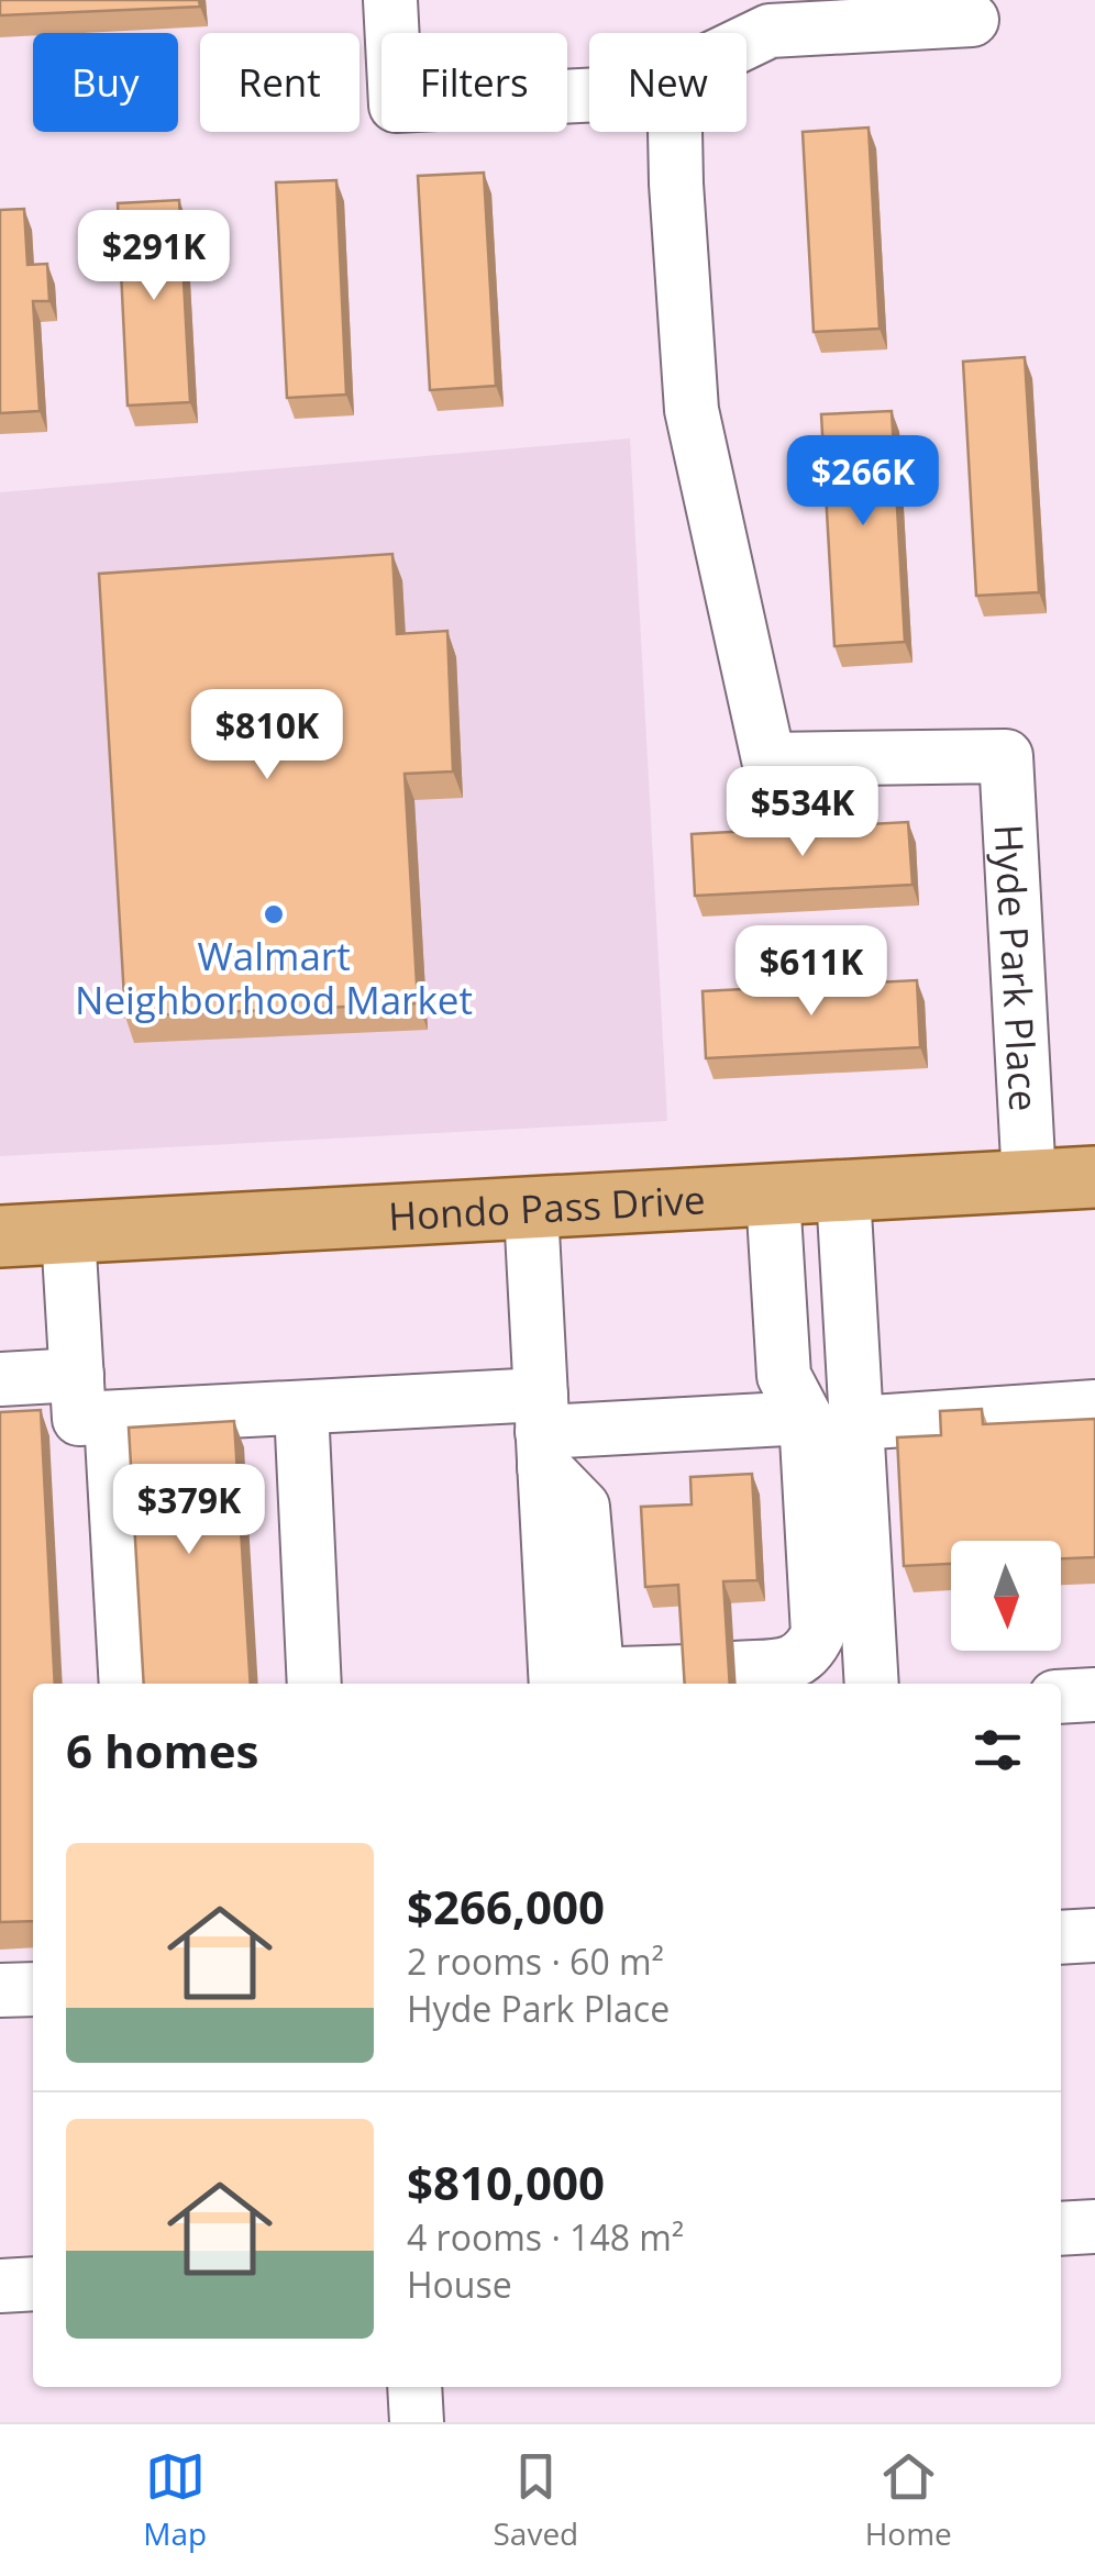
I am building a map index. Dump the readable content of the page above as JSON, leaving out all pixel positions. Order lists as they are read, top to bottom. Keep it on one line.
{"streets":{"main road":["Hondo Pass Drive"],"street":["Hyde Park Place"]},"crossings":[["Hyde Park Place","Hondo Pass Drive"]],"places":["Walmart Neighborhood Market"],"north":"bottom","page":{"chip":["Buy","Rent","Filters","New"],"price":["$291K","$266K","$810K","$534K","$611K","$379K"],"heading":"6 homes","list":[{"name":"$266,000","note":"2 rooms · 60 m² · Hyde Park Place"},{"name":"$810,000","note":"4 rooms · 148 m² · House"}],"tabs":["Map","Saved","Home"]}}
